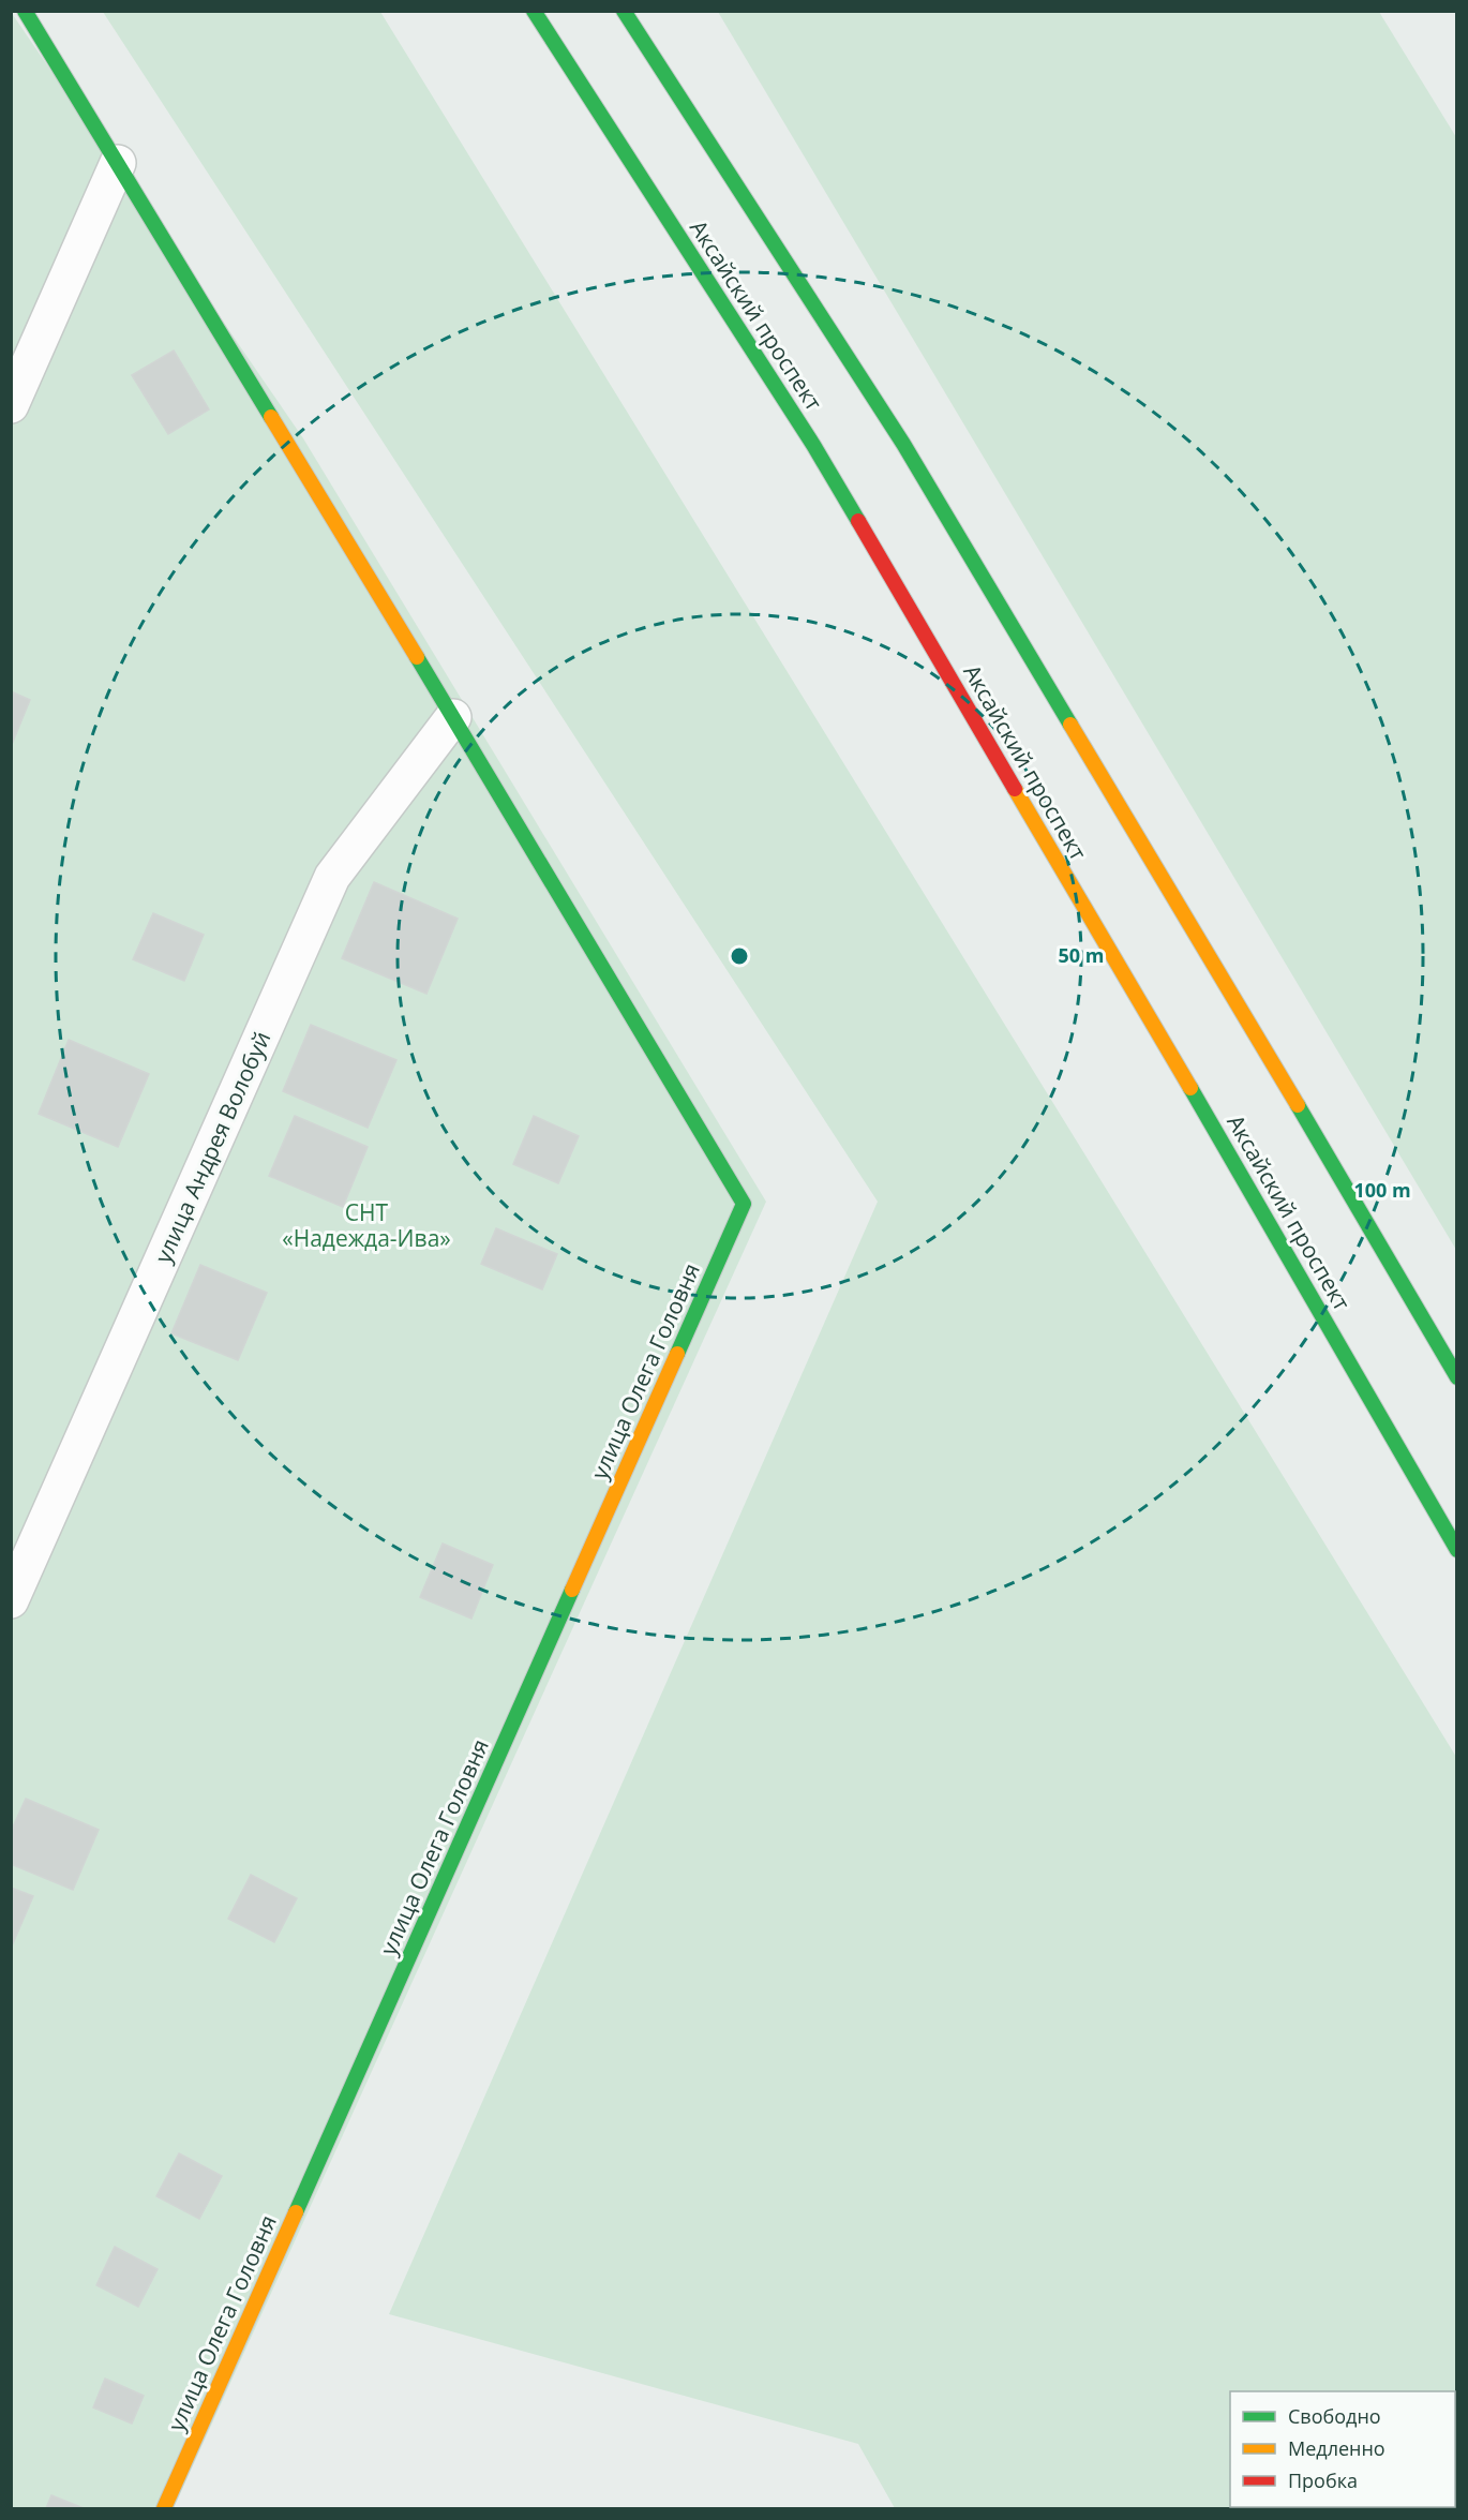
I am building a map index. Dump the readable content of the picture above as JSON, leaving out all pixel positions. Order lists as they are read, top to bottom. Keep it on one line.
{"streets":{"main road":["Аксайский проспект","улица Олега Головня"],"street":["улица Андрея Волобуй"]},"crossings":[["улица Андрея Волобуй","улица Олега Головня"]],"parks":["СНТ «Надежда-Ива»"],"legend":["Свободно","Медленно","Пробка"],"rings":["50 m","100 m"]}
